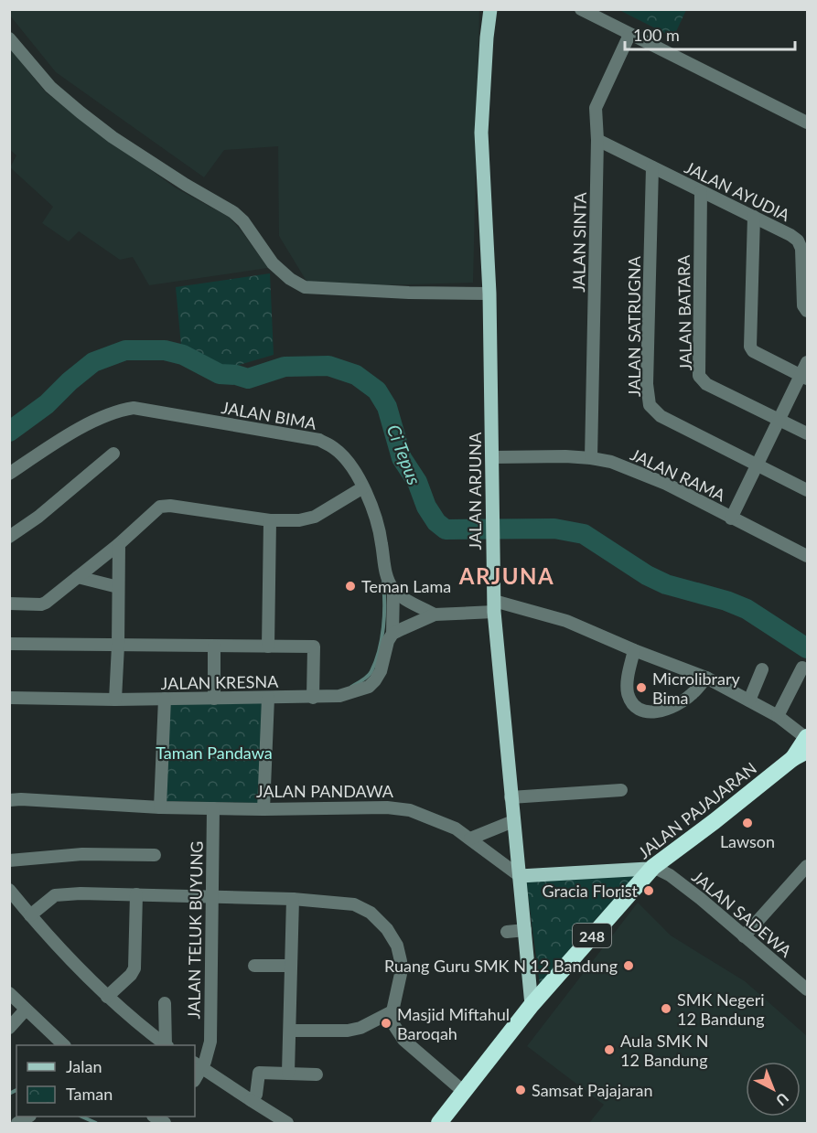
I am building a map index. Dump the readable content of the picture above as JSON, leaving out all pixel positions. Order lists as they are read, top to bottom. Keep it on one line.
{"streets":{"highway":["JALAN PAJAJARAN","248"],"main road":["JALAN ARJUNA"],"street":["JALAN AYUDIA","JALAN SINTA","JALAN BATARA","JALAN SATRUGNA","JALAN BIMA","JALAN RAMA","JALAN KRESNA","JALAN PANDAWA","JALAN SADEWA","JALAN TELUK BUYUNG"]},"crossings":[["JALAN AYUDIA","JALAN SINTA"],["JALAN AYUDIA","JALAN BATARA"],["JALAN AYUDIA","JALAN SATRUGNA"],["JALAN SINTA","JALAN RAMA"],["JALAN RAMA","JALAN ARJUNA"],["JALAN ARJUNA","JALAN PANDAWA"],["JALAN ARJUNA","JALAN PAJAJARAN"],["JALAN PANDAWA","JALAN TELUK BUYUNG"],["JALAN PAJAJARAN","JALAN SADEWA"]],"districts":["ARJUNA"],"water":["Ci Tepus"],"parks":["Taman Pandawa"],"places":["Teman Lama","Microlibrary Bima","Lawson","Gracia Florist","Ruang Guru SMK N 12 Bandung","SMK Negeri 12 Bandung","Masjid Miftahul Baroqah","Aula SMK N 12 Bandung","Samsat Pajajaran"],"legend":["Jalan","Taman"],"scale_bar":"100 m","north":"bottom right"}
